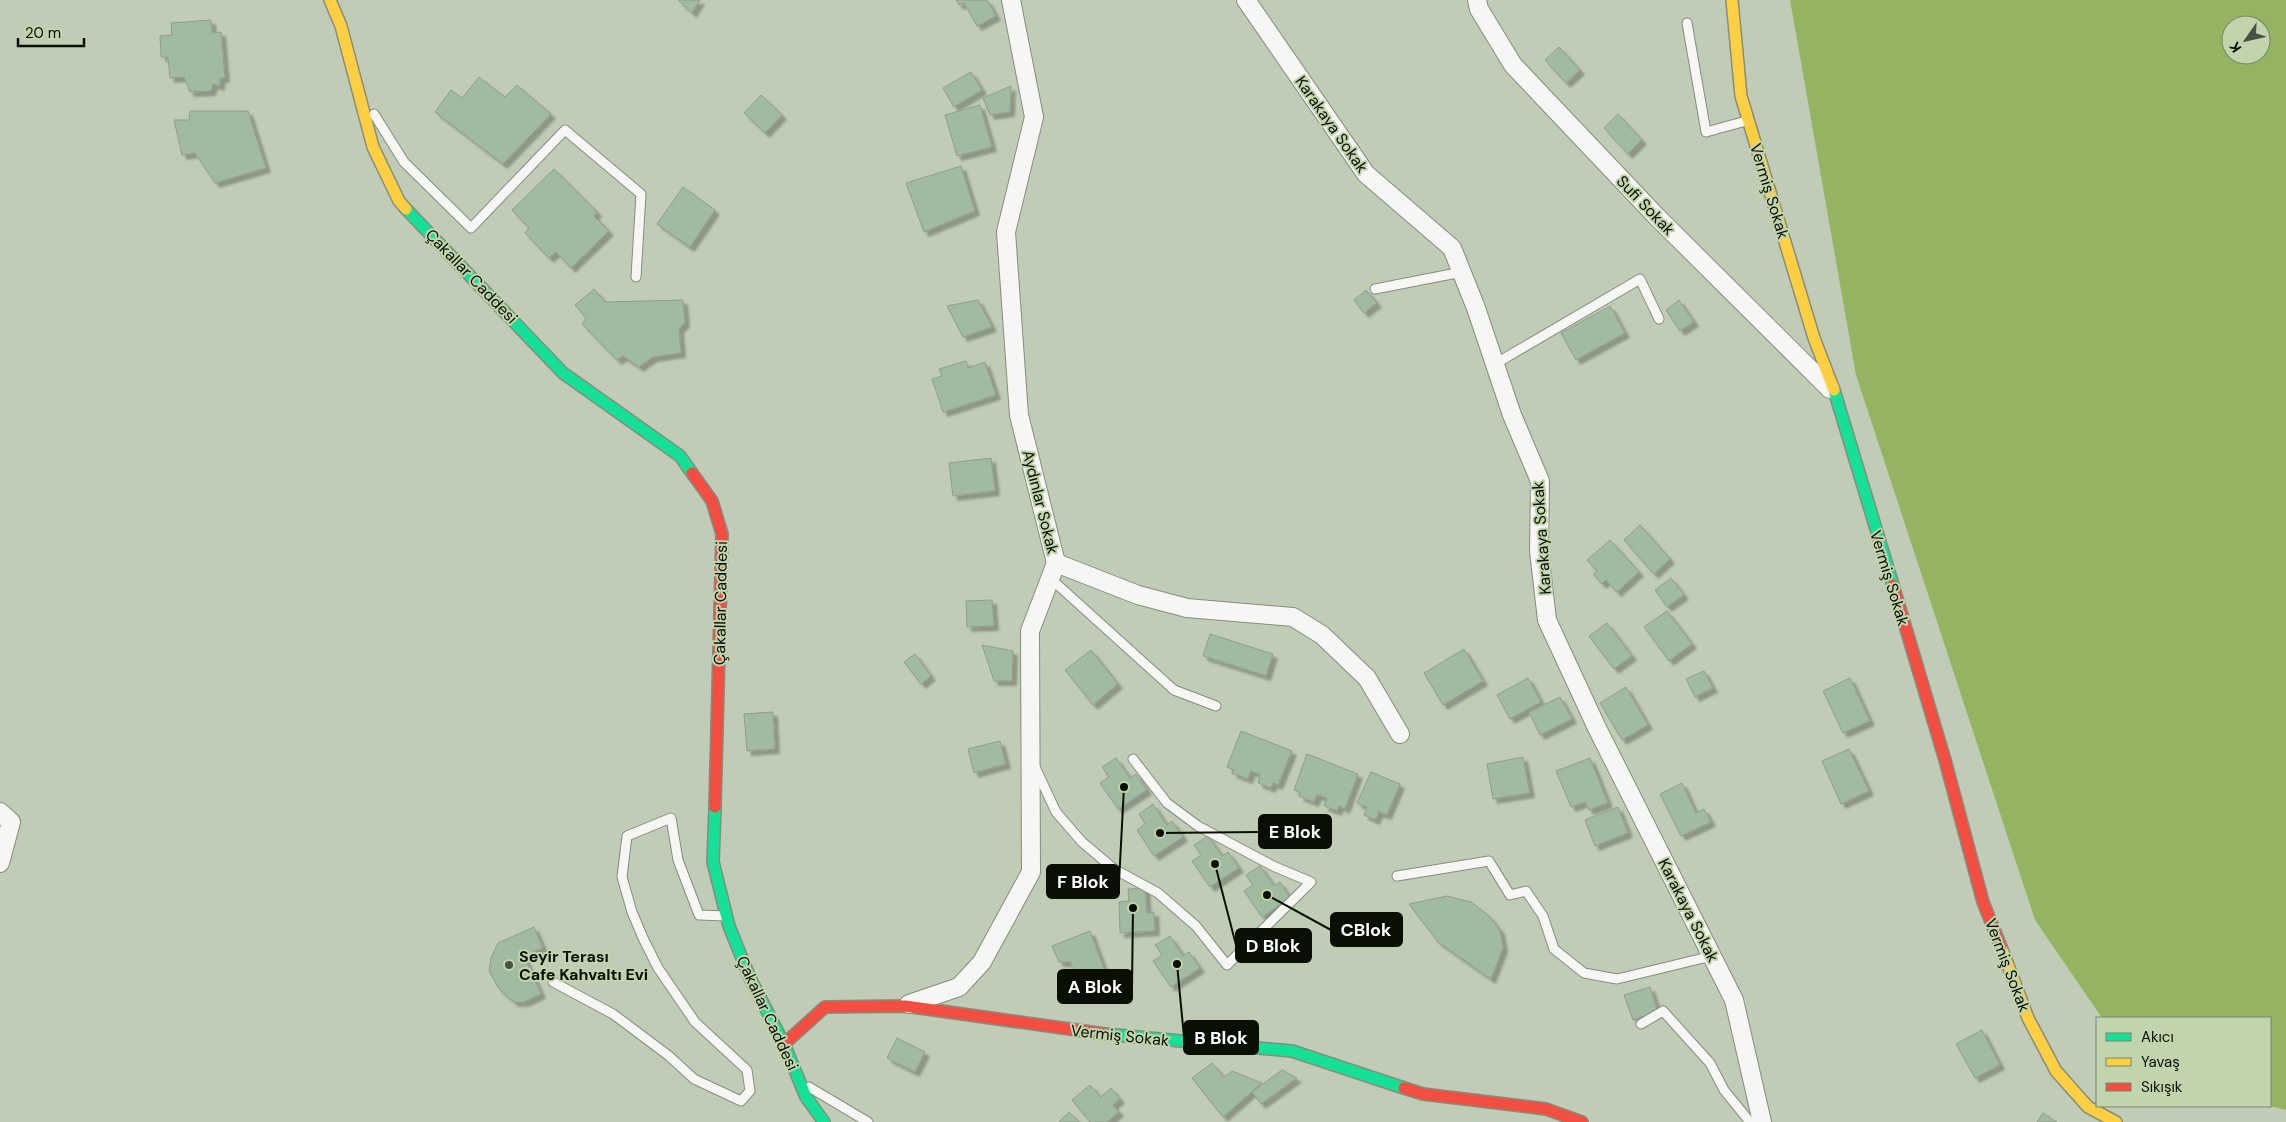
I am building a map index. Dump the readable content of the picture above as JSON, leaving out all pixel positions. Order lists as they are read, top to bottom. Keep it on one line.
{"streets":{"street":["Karakaya Sokak","Vermiş Sokak","Sufi Sokak","Çakallar Caddesi","Aydınlar Sokak"]},"crossings":[["Vermiş Sokak","Sufi Sokak"],["Vermiş Sokak","Çakallar Caddesi"],["Vermiş Sokak","Aydınlar Sokak"]],"places":["F Blok","E Blok","D Blok","CBlok","A Blok","B Blok","Seyir Terası Cafe Kahvaltı Evi"],"legend":["Akıcı","Yavaş","Sıkışık"],"scale_bar":"20 m","north":"bottom left"}
